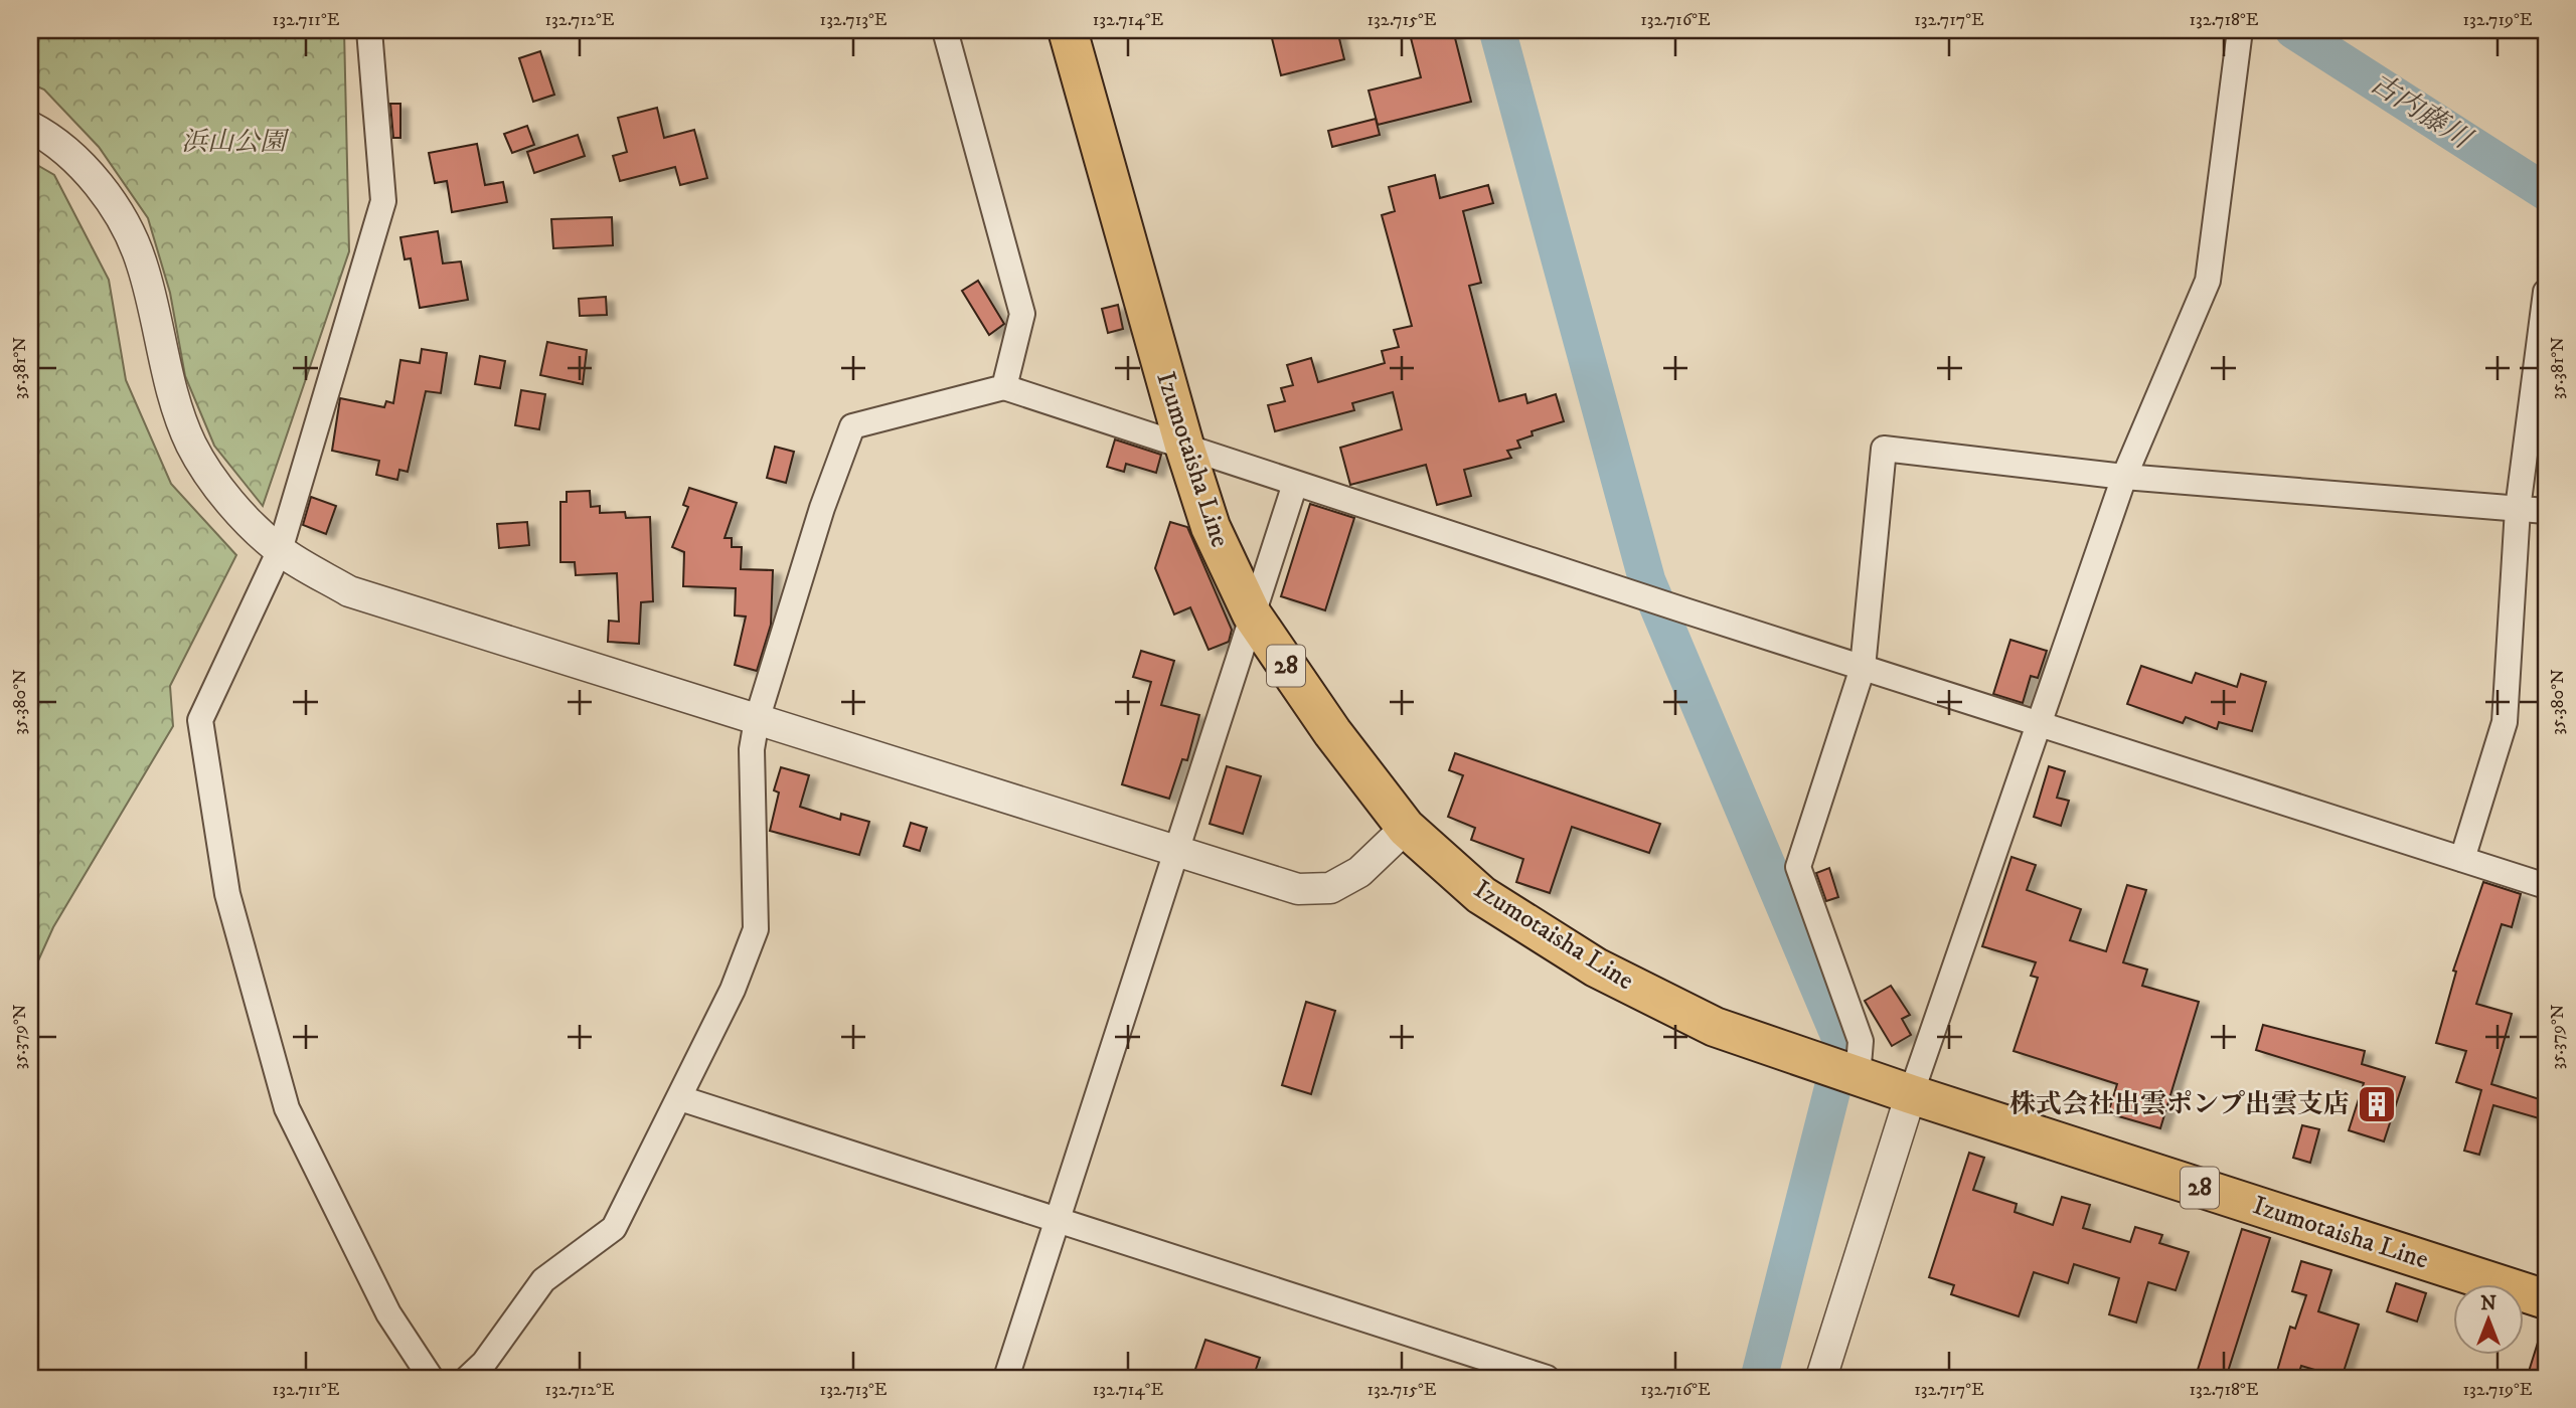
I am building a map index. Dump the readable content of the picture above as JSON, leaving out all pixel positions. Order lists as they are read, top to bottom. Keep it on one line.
{"streets":{"main road":["Izumotaisha Line","28"]},"water":["古内藤川"],"parks":["浜山公園"],"places":{"building":["株式会社出雲ポンプ出雲支店"]},"north":"top","coordinates":["132.711°E","132.712°E","132.713°E","132.714°E","132.715°E","132.716°E","132.717°E","132.718°E","132.719°E","35.381°N","35.380°N","35.379°N"]}
